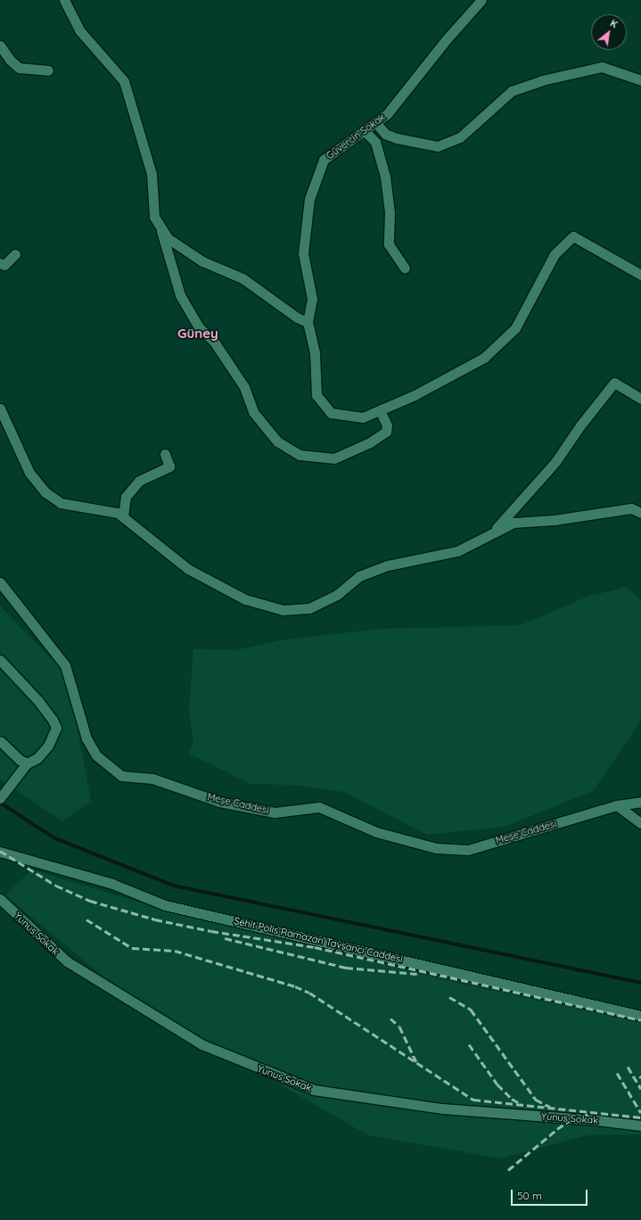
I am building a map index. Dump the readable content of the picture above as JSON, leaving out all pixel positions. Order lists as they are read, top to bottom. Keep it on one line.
{"streets":{"street":["Güvercin Sokak","Meşe Caddesi","Yunus Sokak","Şehit Polis Ramazan Tavşancı Caddesi"]},"districts":["Güney"],"scale_bar":"50 m","north":"top right"}
